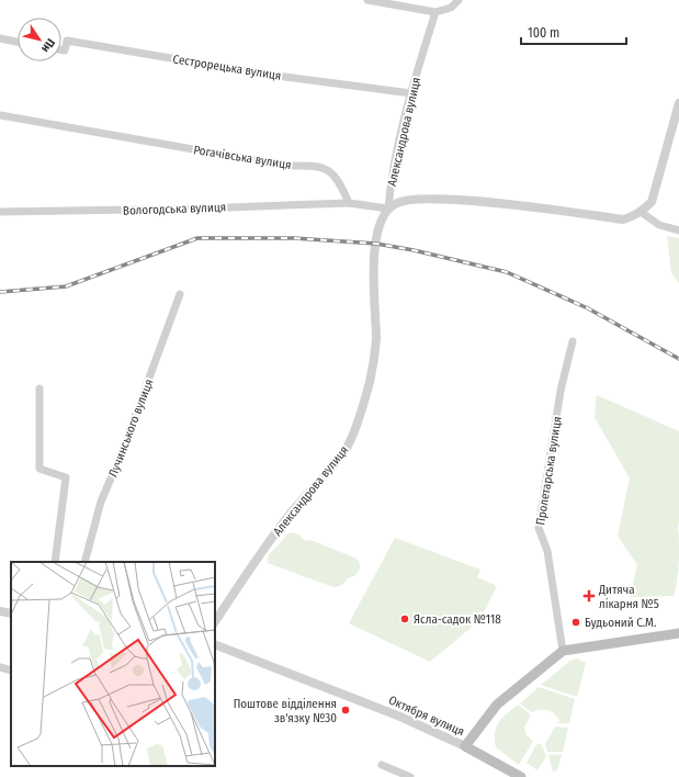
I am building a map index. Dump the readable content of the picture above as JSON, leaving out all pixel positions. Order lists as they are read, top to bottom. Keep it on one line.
{"streets":{"main road":["Октября вулиця"],"street":["Сестрорецька вулиця","Александрова вулиця","Рогачівська вулиця","Вологодська вулиця","Лучинського вулиця","Пролетарська вулиця"]},"crossings":[["Сестрорецька вулиця","Александрова вулиця"],["Рогачівська вулиця","Вологодська вулиця"],["Пролетарська вулиця","Октября вулиця"]],"places":{"health":["Дитяча лікарня №5"],"other":["Ясла-садок №118","Будьоний С.М.","Поштове відділення зв'язку №30"]},"scale_bar":"100 m","north":"bottom right"}
